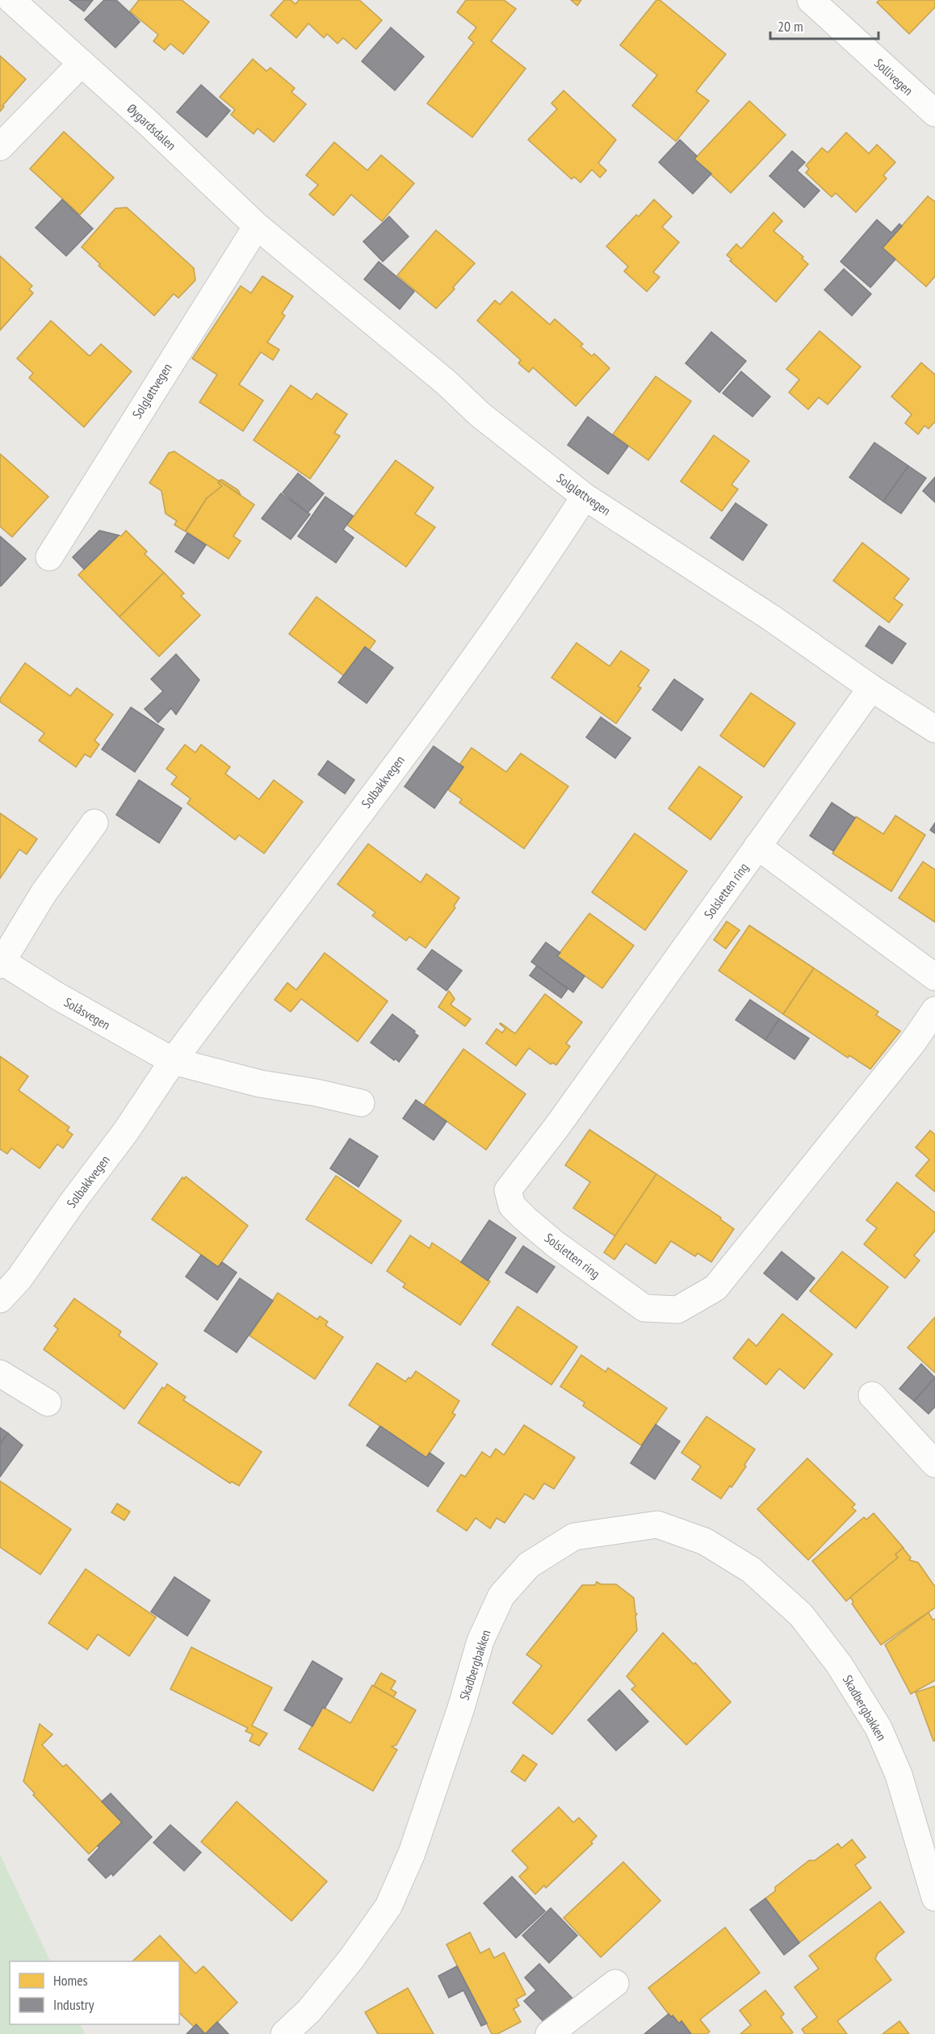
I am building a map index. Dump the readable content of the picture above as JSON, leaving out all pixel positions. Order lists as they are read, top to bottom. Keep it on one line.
{"streets":{"street":["Sollivegen","Øygardsdalen","Solgløttvegen","Solbakkvegen","Solsletten ring","Solåsvegen","Skadbergbakken"]},"crossings":[["Øygardsdalen","Solgløttvegen"],["Solgløttvegen","Solbakkvegen"],["Solgløttvegen","Solsletten ring"],["Solbakkvegen","Solåsvegen"]],"legend":["Homes","Industry"],"scale_bar":"20 m"}
